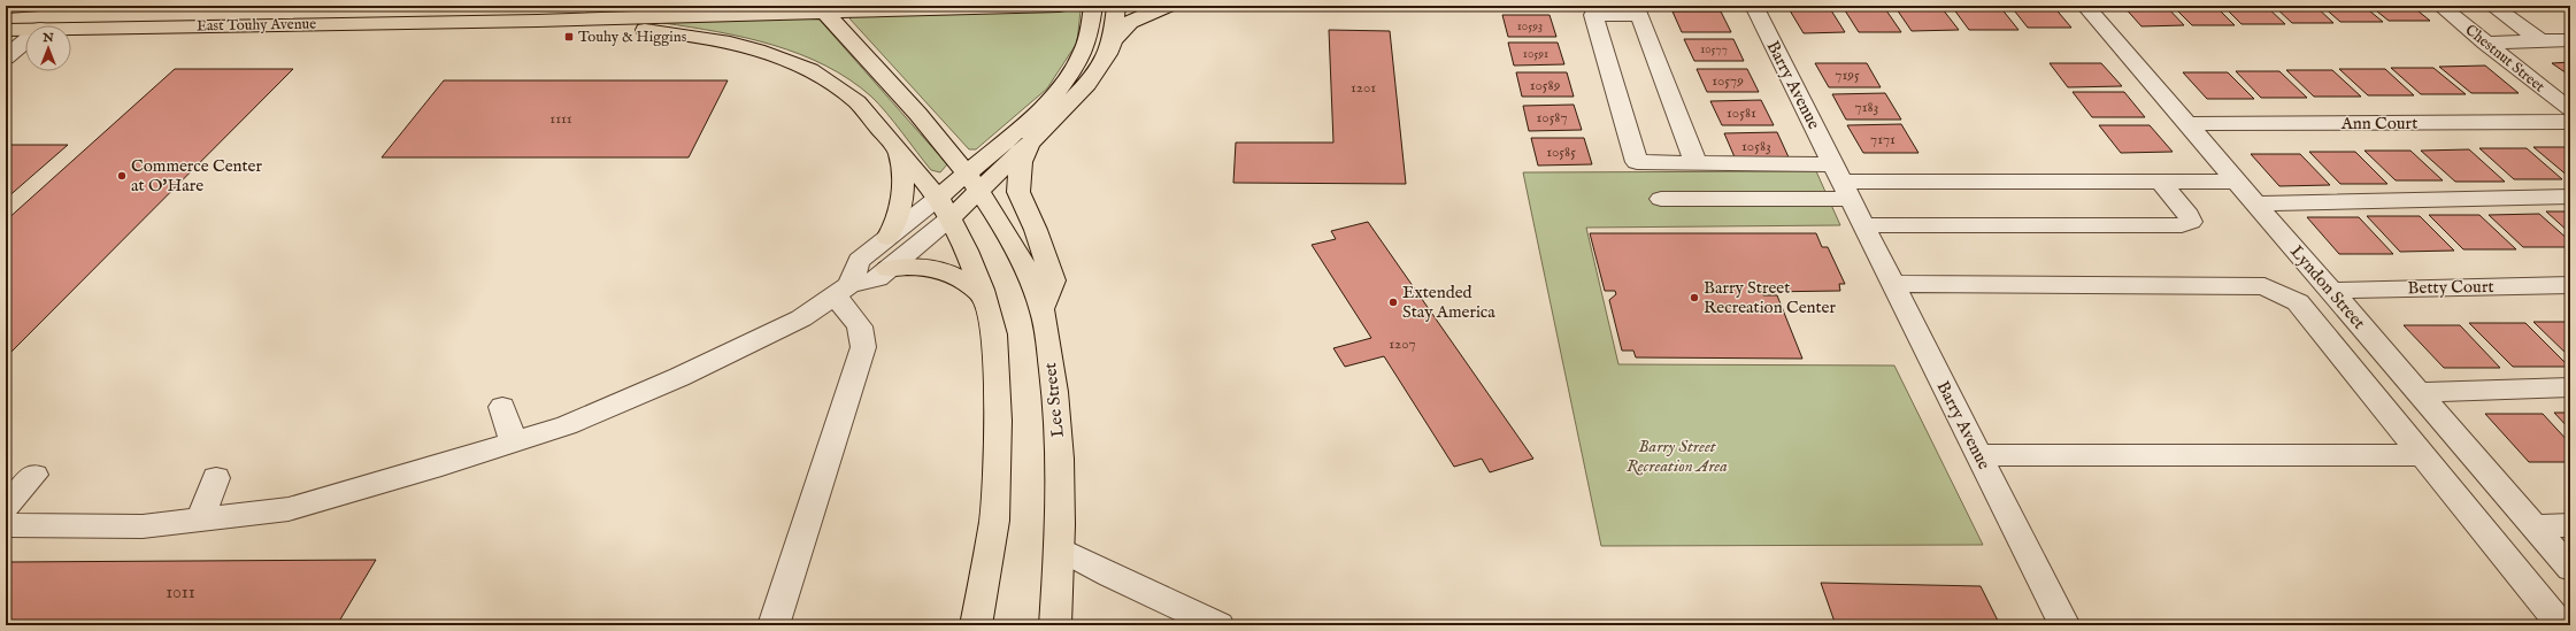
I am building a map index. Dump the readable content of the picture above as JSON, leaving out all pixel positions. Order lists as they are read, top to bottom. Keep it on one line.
{"streets":{"main road":["East Touhy Avenue","Lee Street"],"street":["Chestnut Street","Barry Avenue","Ann Court","Lyndon Street","Betty Court"]},"crossings":[["East Touhy Avenue","Lee Street"],["Ann Court","Lyndon Street"],["Lyndon Street","Betty Court"]],"parks":["Barry Street Recreation Area"],"places":{"transit":["Touhy & Higgins"],"other":["Commerce Center at O'Hare","Barry Street Recreation Center","Extended Stay America"]},"house_numbers":["10593","10577","10591","7195","10579","10589","1201","7183","10581","10587","1111","7171","10583","10585","1207","1011"],"north":"top"}
